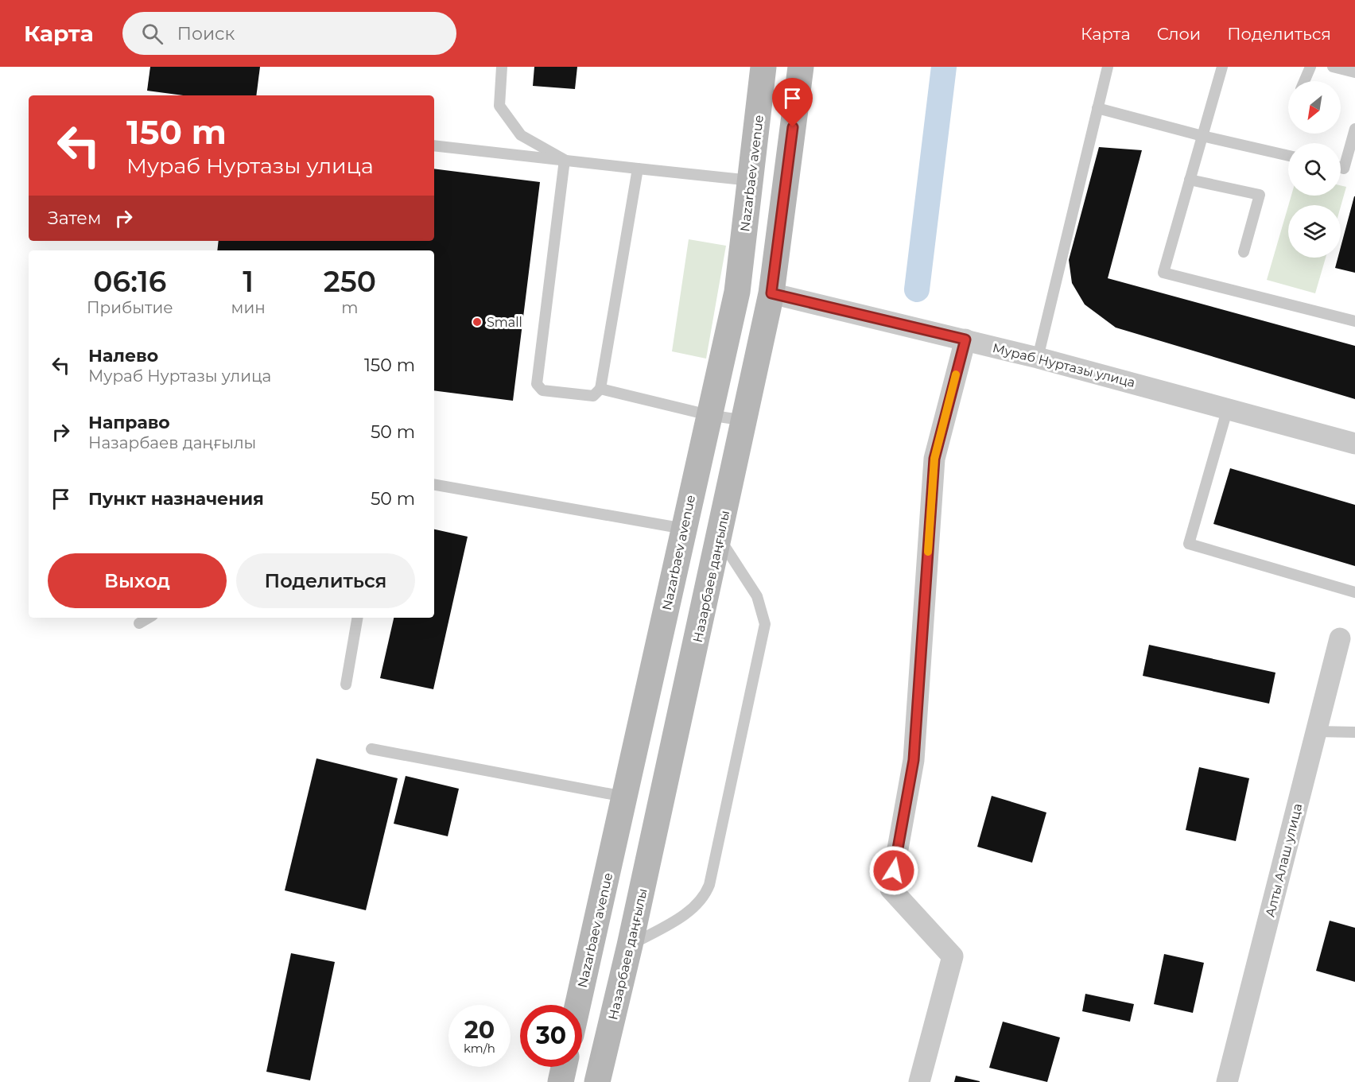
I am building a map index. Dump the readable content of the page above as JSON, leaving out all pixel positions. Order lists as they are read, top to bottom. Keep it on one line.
{"streets":{"main road":["Nazarbaev avenue","Назарбаев даңғылы"],"street":["Мураб Нуртазы улица","Алты Алаш улица"]},"crossings":[["Мураб Нуртазы улица","Назарбаев даңғылы"]],"places":["Small"],"north":"bottom left","page":{"header":"Карта","search":"Поиск","nav":["Карта","Слои","Поделиться"],"turn":["150 m","Мураб Нуртазы улица"],"then":"Затем","eta":["06:16","Прибытие","1","мин","250","m"],"list":[{"name":"Налево","note":"Мураб Нуртазы улица","value":"150 m"},{"name":"Направо","note":"Назарбаев даңғылы","value":"50 m"},{"name":"Пункт назначения","value":"50 m"}],"buttons":["Выход","Поделиться"],"speed":"20 km/h","limit":"30"}}
